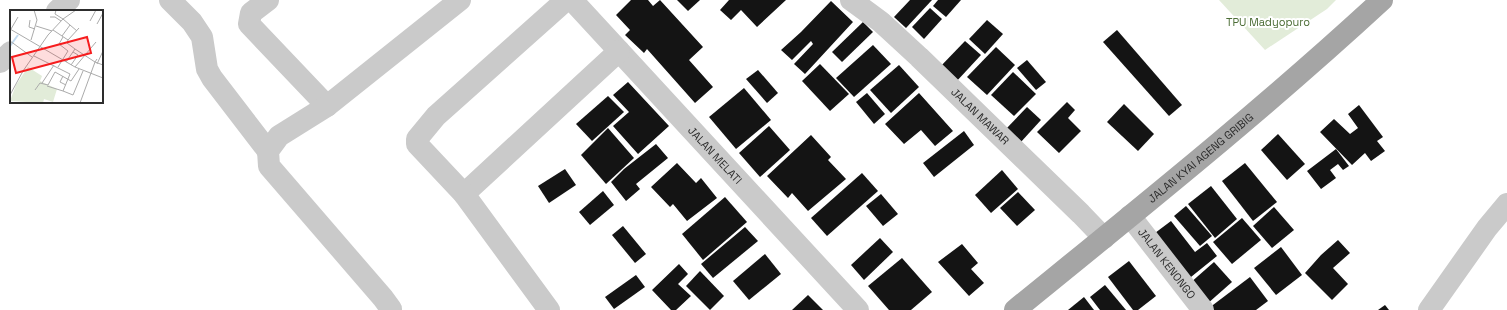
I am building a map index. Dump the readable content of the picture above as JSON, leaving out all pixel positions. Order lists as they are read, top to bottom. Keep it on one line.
{"streets":{"main road":["JALAN KYAI AGENG GRIBIG"],"street":["JALAN MAWAR","JALAN MELATI","JALAN KENONGO"]},"crossings":[["JALAN MAWAR","JALAN KYAI AGENG GRIBIG"],["JALAN KYAI AGENG GRIBIG","JALAN KENONGO"]],"parks":["TPU Madyopuro"]}
